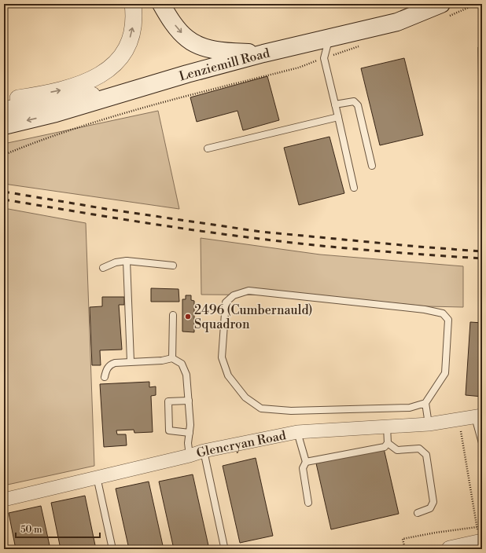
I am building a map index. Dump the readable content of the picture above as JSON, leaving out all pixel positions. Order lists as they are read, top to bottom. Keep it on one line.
{"streets":{"main road":["Lenziemill Road"],"street":["Glencryan Road"]},"places":["2496 (Cumbernauld) Squadron"],"scale_bar":"50 m"}
